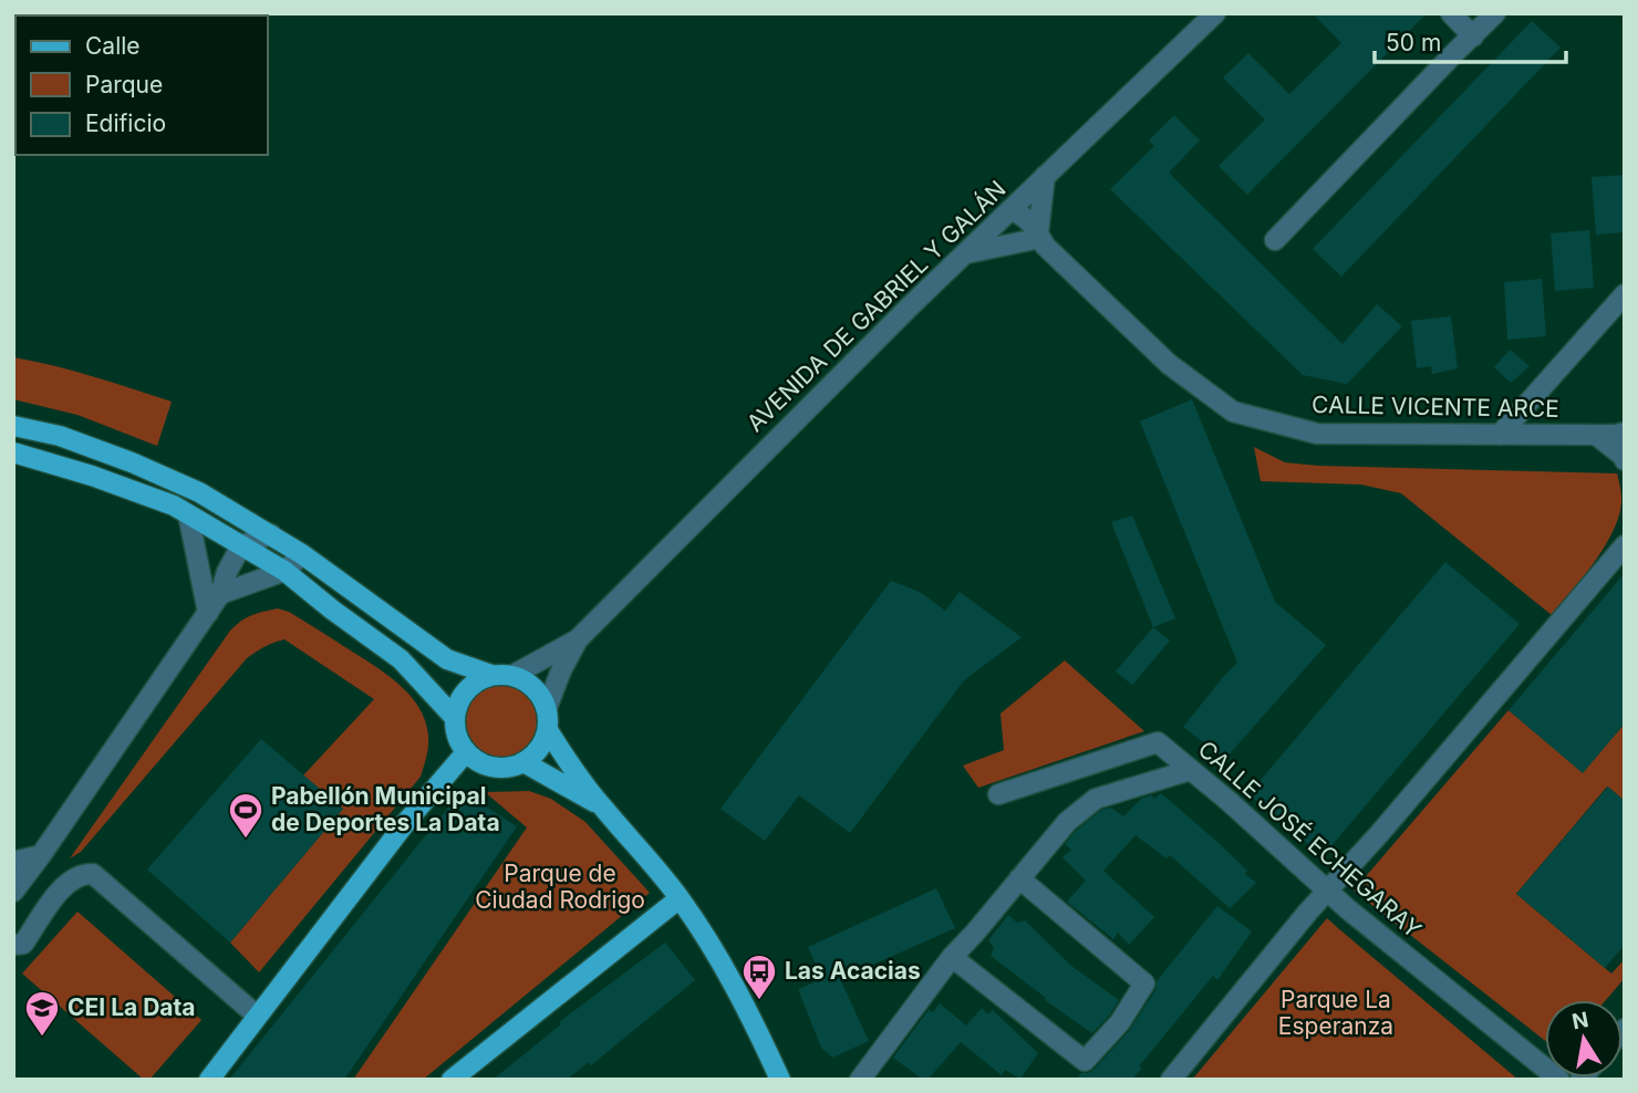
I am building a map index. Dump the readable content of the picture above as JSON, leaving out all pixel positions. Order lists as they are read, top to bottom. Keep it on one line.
{"streets":{"street":["AVENIDA DE GABRIEL Y GALÁN","CALLE VICENTE ARCE","CALLE JOSÉ ECHEGARAY"]},"crossings":[["AVENIDA DE GABRIEL Y GALÁN","CALLE VICENTE ARCE"]],"parks":["Parque de Ciudad Rodrigo","Parque La Esperanza"],"places":{"sports":["Pabellón Municipal de Deportes La Data"],"bus stop":["Las Acacias"],"school or university":["CEI La Data"]},"legend":["Calle","Parque","Edificio"],"scale_bar":"50 m","north":"top"}
